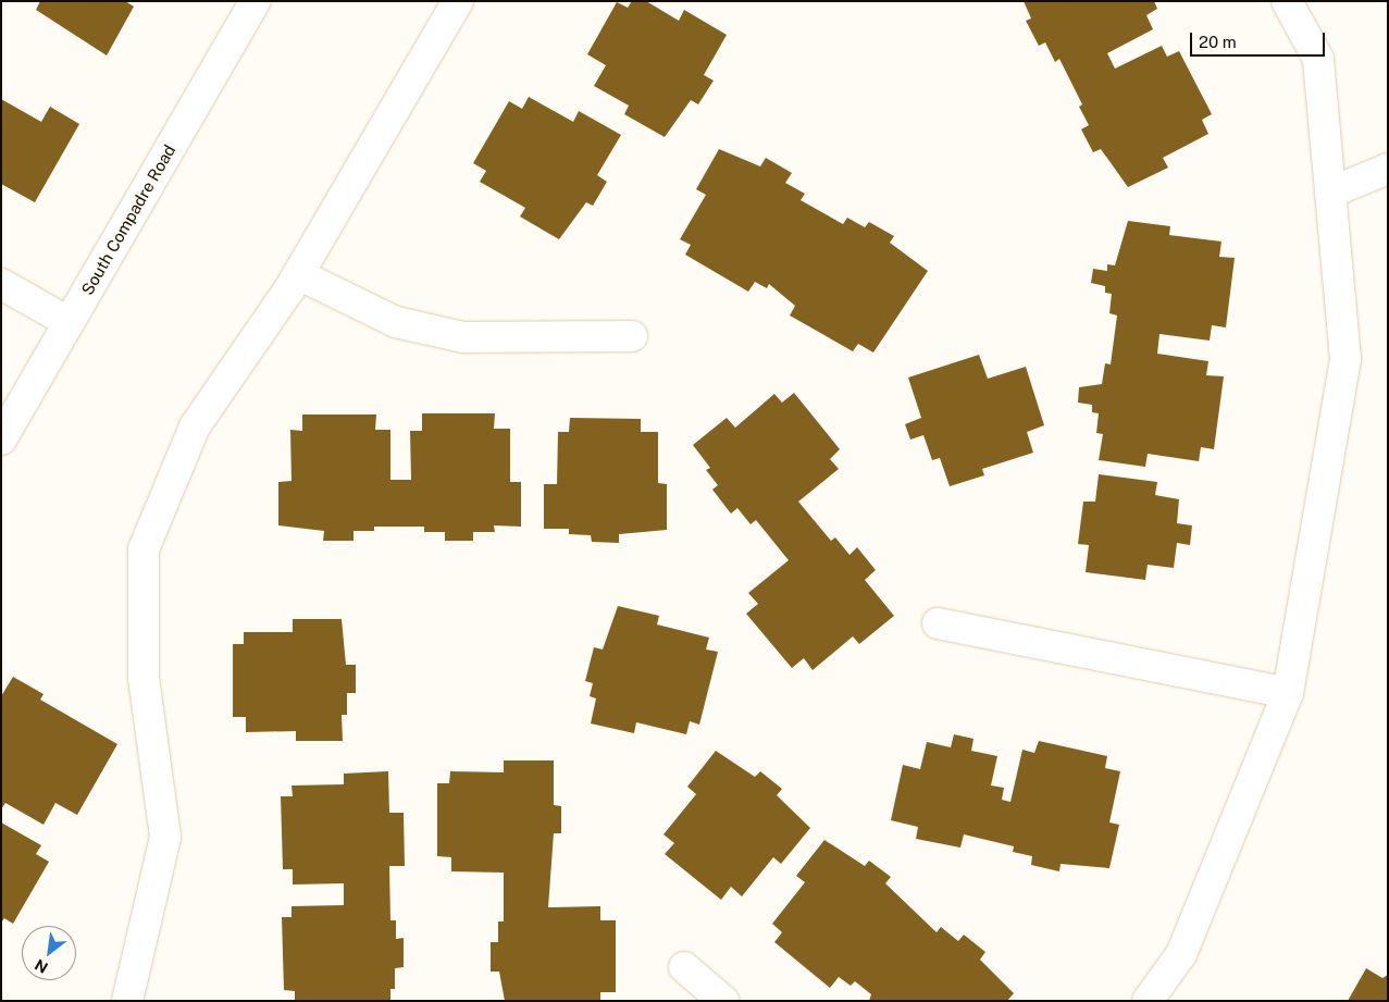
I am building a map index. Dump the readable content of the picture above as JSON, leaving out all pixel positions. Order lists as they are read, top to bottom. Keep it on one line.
{"streets":{"street":["South Compadre Road"]},"scale_bar":"20 m","north":"bottom left"}
